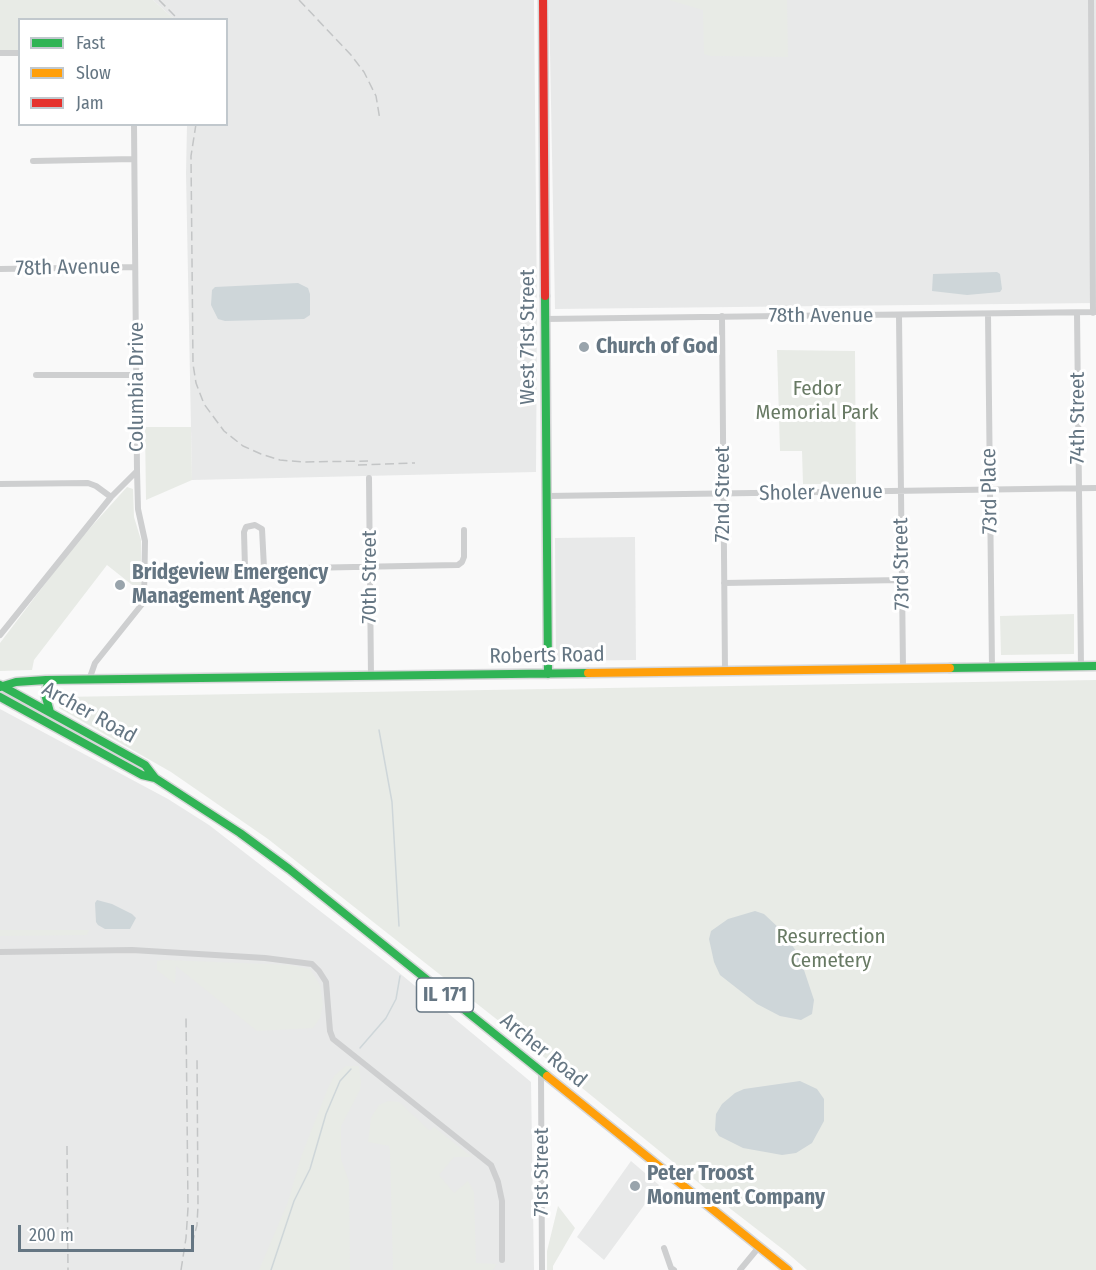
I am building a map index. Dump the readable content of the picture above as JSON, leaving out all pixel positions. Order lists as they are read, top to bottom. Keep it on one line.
{"streets":{"street":["78th Avenue","West 71st Street","Columbia Drive","74th Street","73rd Place","Sholer Avenue","72nd Street","73rd Street","70th Street","Roberts Road","Archer Road","IL 171","71st Street"]},"crossings":[["78th Avenue","West 71st Street"],["78th Avenue","Columbia Drive"],["78th Avenue","74th Street"],["78th Avenue","73rd Place"],["78th Avenue","72nd Street"],["78th Avenue","73rd Street"],["West 71st Street","Sholer Avenue"],["West 71st Street","Roberts Road"],["74th Street","Sholer Avenue"],["74th Street","Roberts Road"],["73rd Place","Sholer Avenue"],["73rd Place","Roberts Road"],["Sholer Avenue","72nd Street"],["Sholer Avenue","73rd Street"],["72nd Street","Roberts Road"],["73rd Street","Roberts Road"],["70th Street","Roberts Road"],["Roberts Road","Archer Road"],["Archer Road","71st Street"]],"parks":["Fedor Memorial Park","Resurrection Cemetery"],"places":["Church of God","Bridgeview Emergency Management Agency","Peter Troost Monument Company"],"legend":["Fast","Slow","Jam"],"scale_bar":"200 m"}
